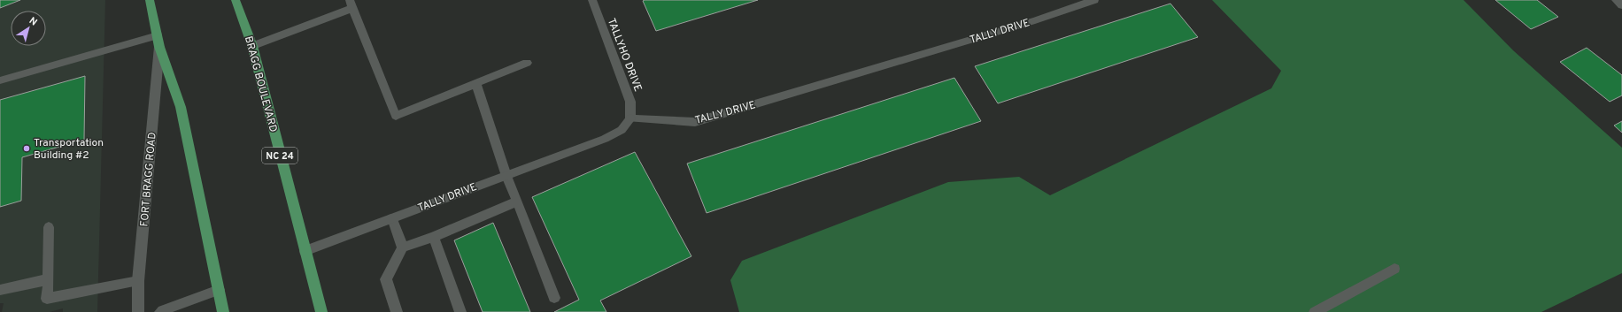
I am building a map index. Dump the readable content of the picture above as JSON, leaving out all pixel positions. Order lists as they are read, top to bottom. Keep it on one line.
{"streets":{"main road":["BRAGG BOULEVARD","NC 24"],"street":["TALLY DRIVE","TALLYHO DRIVE","FORT BRAGG ROAD"]},"crossings":[["TALLY DRIVE","TALLYHO DRIVE"],["TALLY DRIVE","BRAGG BOULEVARD"]],"places":["Transportation Building #2"],"north":"top right"}
